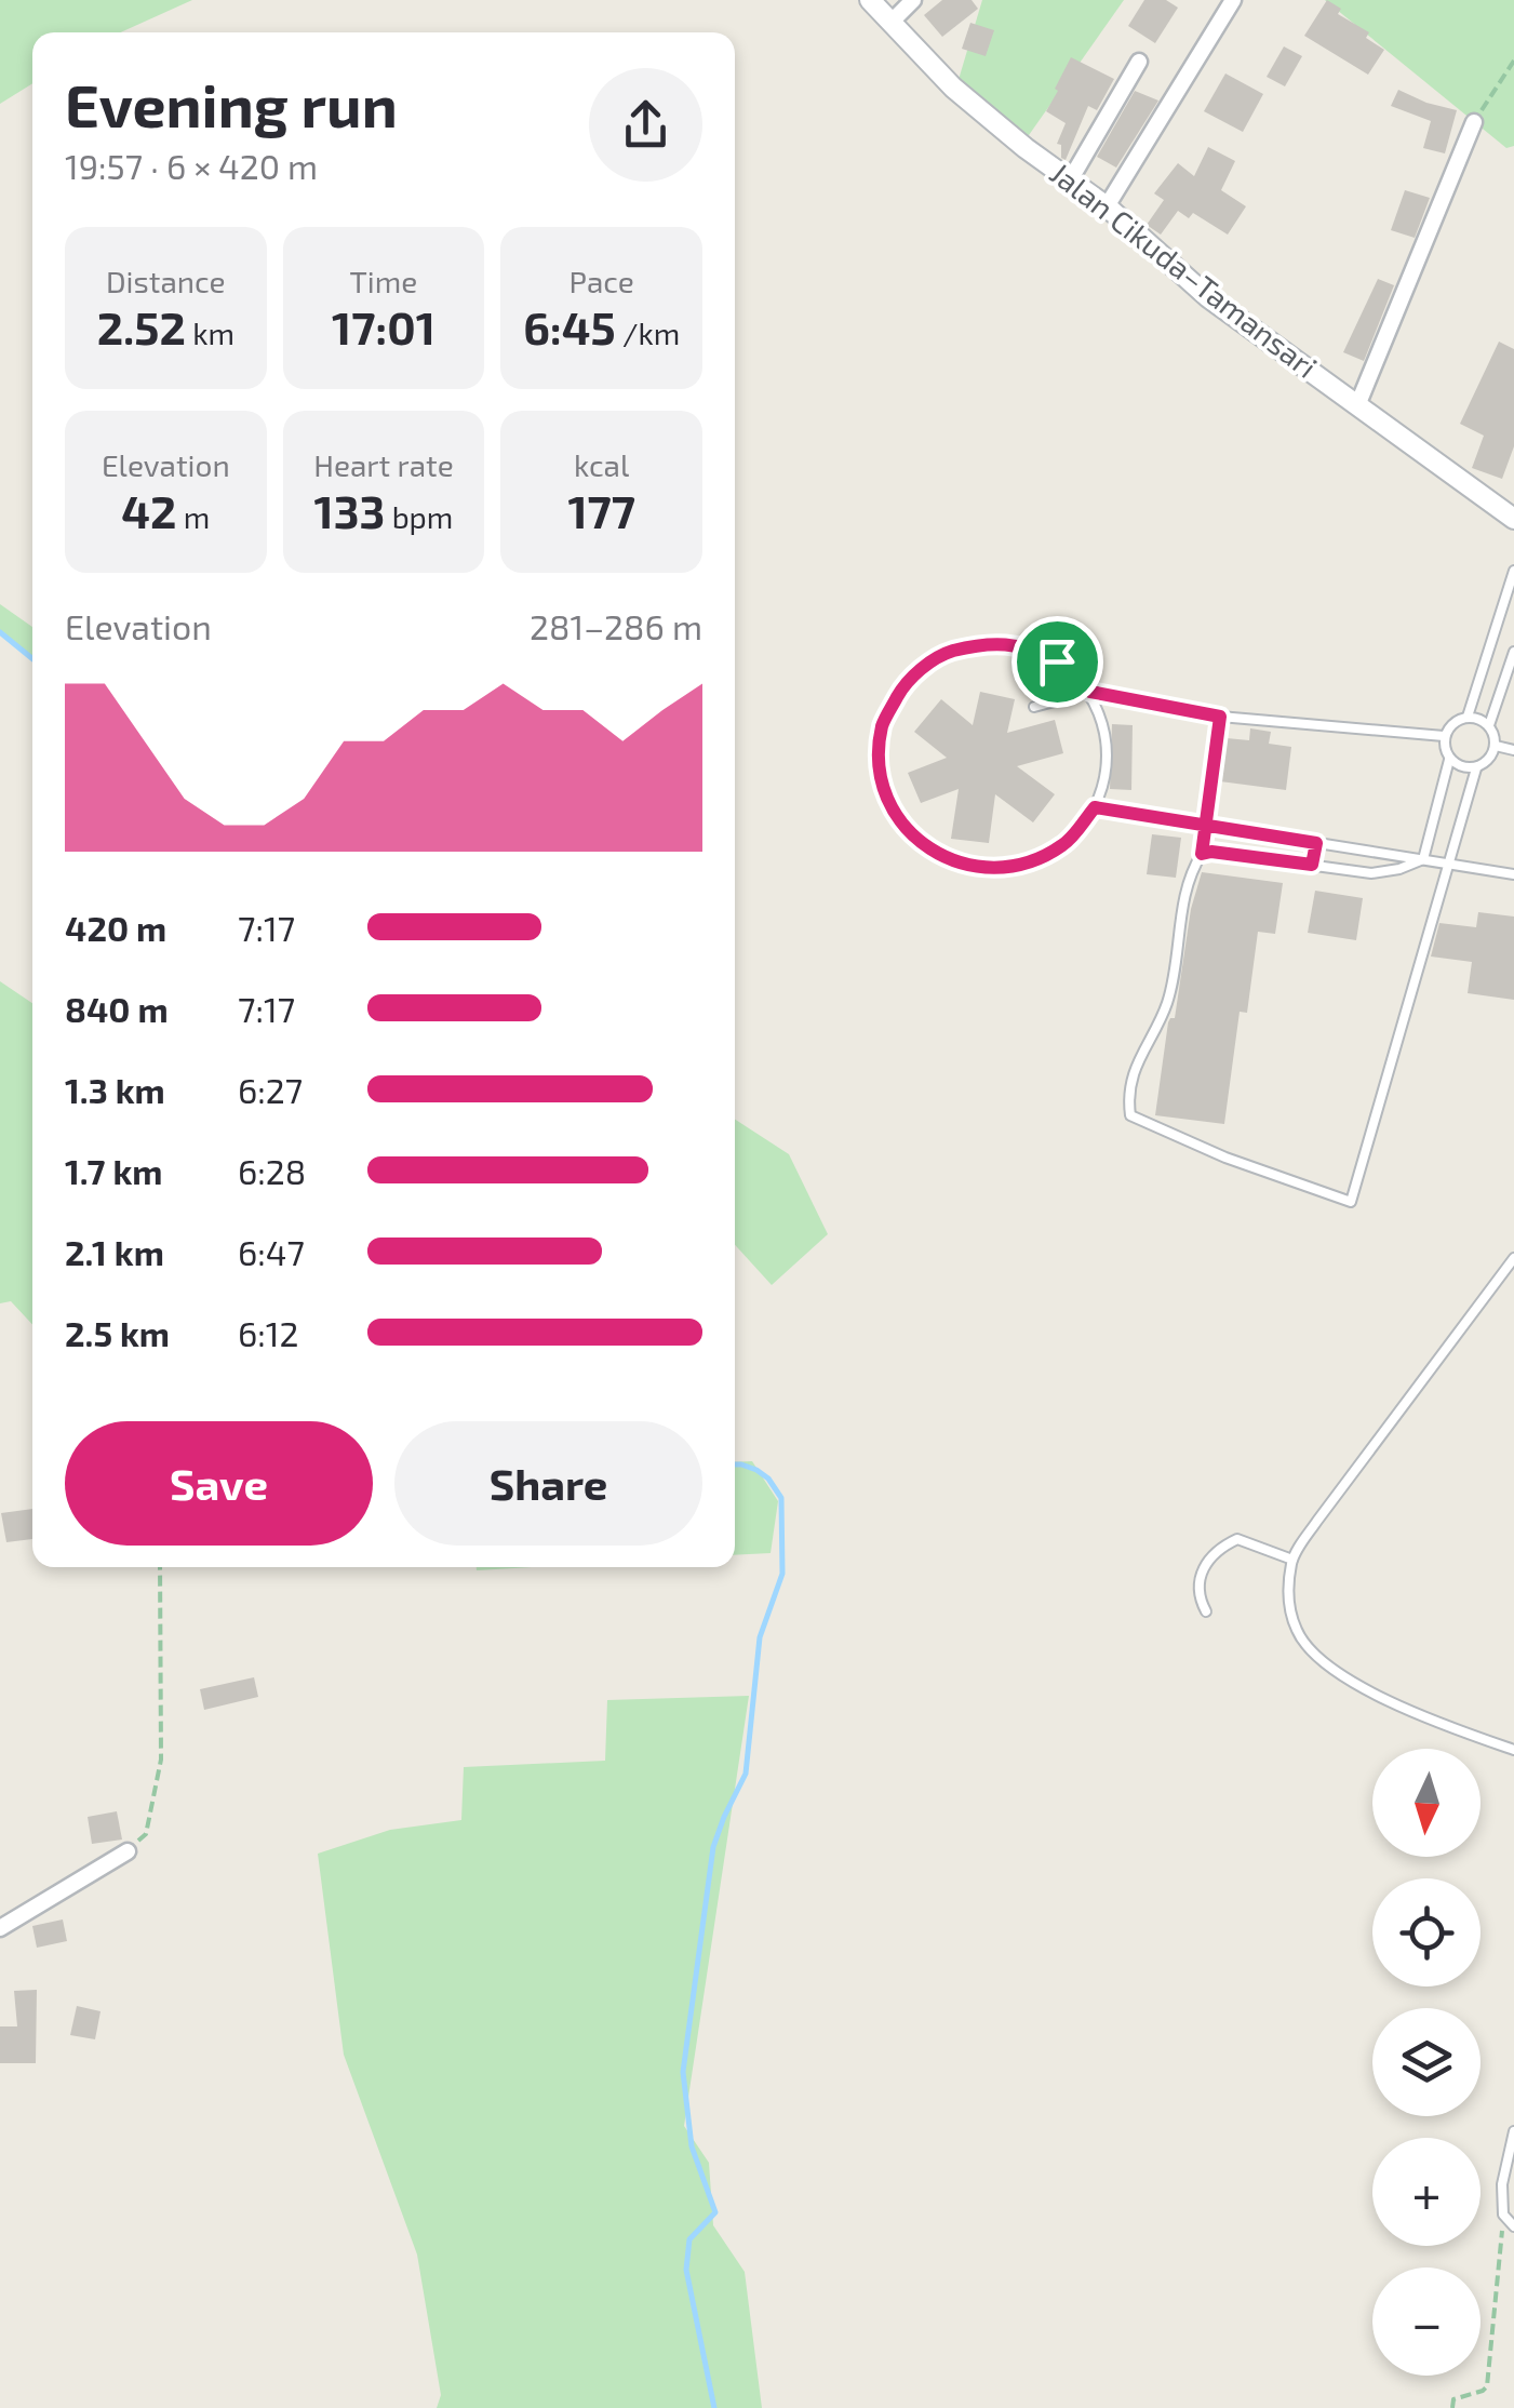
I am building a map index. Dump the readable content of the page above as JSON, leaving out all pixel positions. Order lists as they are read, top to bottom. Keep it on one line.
{"streets":{"street":["Jalan Cikuda–Tamansari"]},"north":"bottom","page":{"heading":["Evening run","19:57 · 6 × 420 m"],"stats":[["Distance","2.52 km"],["Time","17:01"],["Pace","6:45 /km"],["Elevation","42 m"],["Heart rate","133 bpm"],["kcal","177"]],"chart":["Elevation","281–286 m"],"list":[{"name":"420 m","note":"7:17"},{"name":"840 m","note":"7:17"},{"name":"1.3 km","note":"6:27"},{"name":"1.7 km","note":"6:28"},{"name":"2.1 km","note":"6:47"},{"name":"2.5 km","note":"6:12"}],"buttons":["Save","Share"],"map_buttons":["+","−"]}}
